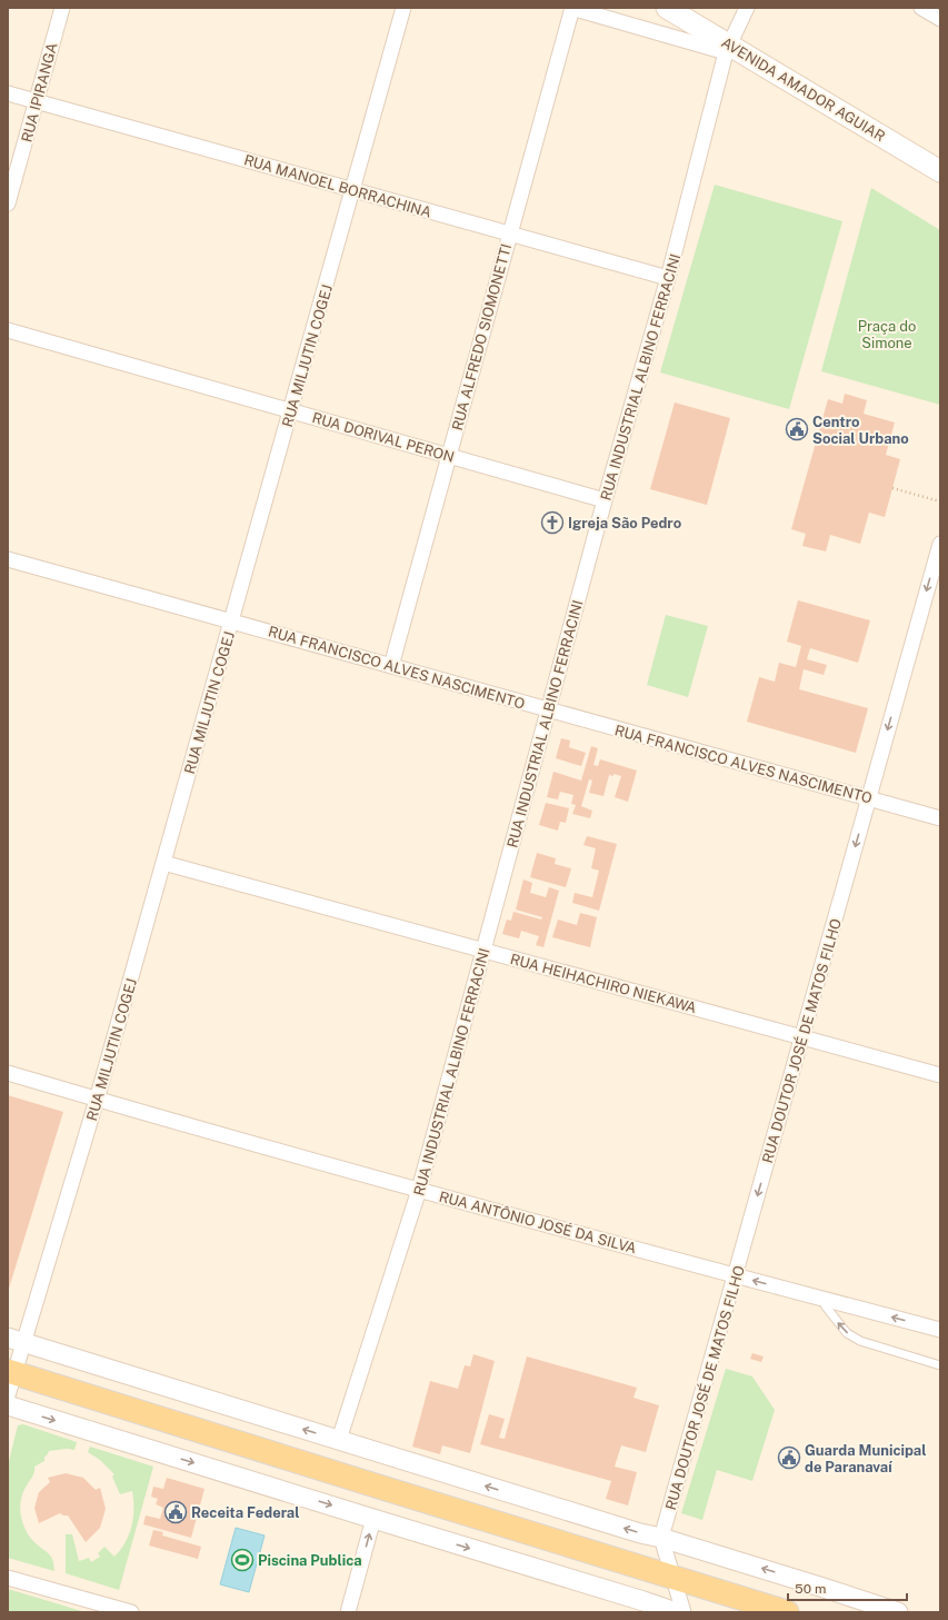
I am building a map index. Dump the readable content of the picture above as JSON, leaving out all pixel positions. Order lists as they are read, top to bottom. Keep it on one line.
{"streets":{"main road":["AVENIDA AMADOR AGUIAR"],"street":["RUA IPIRANGA","RUA MANOEL BORRACHINA","RUA ALFREDO SIOMONETTI","RUA MILJUTIN COGEJ","RUA INDUSTRIAL ALBINO FERRACINI","RUA DORIVAL PERON","RUA FRANCISCO ALVES NASCIMENTO","RUA HEIHACHIRO NIEKAWA","RUA DOUTOR JOSÉ DE MATOS FILHO","RUA ANTÔNIO JOSÉ DA SILVA"]},"crossings":[["AVENIDA AMADOR AGUIAR","RUA INDUSTRIAL ALBINO FERRACINI"],["RUA IPIRANGA","RUA MANOEL BORRACHINA"],["RUA MANOEL BORRACHINA","RUA ALFREDO SIOMONETTI"],["RUA MANOEL BORRACHINA","RUA MILJUTIN COGEJ"],["RUA MANOEL BORRACHINA","RUA INDUSTRIAL ALBINO FERRACINI"],["RUA ALFREDO SIOMONETTI","RUA DORIVAL PERON"],["RUA ALFREDO SIOMONETTI","RUA FRANCISCO ALVES NASCIMENTO"],["RUA MILJUTIN COGEJ","RUA DORIVAL PERON"],["RUA MILJUTIN COGEJ","RUA FRANCISCO ALVES NASCIMENTO"],["RUA MILJUTIN COGEJ","RUA HEIHACHIRO NIEKAWA"],["RUA MILJUTIN COGEJ","RUA ANTÔNIO JOSÉ DA SILVA"],["RUA INDUSTRIAL ALBINO FERRACINI","RUA DORIVAL PERON"],["RUA INDUSTRIAL ALBINO FERRACINI","RUA FRANCISCO ALVES NASCIMENTO"],["RUA INDUSTRIAL ALBINO FERRACINI","RUA HEIHACHIRO NIEKAWA"],["RUA INDUSTRIAL ALBINO FERRACINI","RUA ANTÔNIO JOSÉ DA SILVA"],["RUA FRANCISCO ALVES NASCIMENTO","RUA DOUTOR JOSÉ DE MATOS FILHO"],["RUA HEIHACHIRO NIEKAWA","RUA DOUTOR JOSÉ DE MATOS FILHO"],["RUA DOUTOR JOSÉ DE MATOS FILHO","RUA ANTÔNIO JOSÉ DA SILVA"]],"one_way":["RUA DOUTOR JOSÉ DE MATOS FILHO"],"parks":["Praça do Simone"],"places":{"public building":["Centro Social Urbano","Guarda Municipal de Paranavaí","Receita Federal"],"church":["Igreja São Pedro"],"sports":["Piscina Publica"]},"scale_bar":"50 m"}
